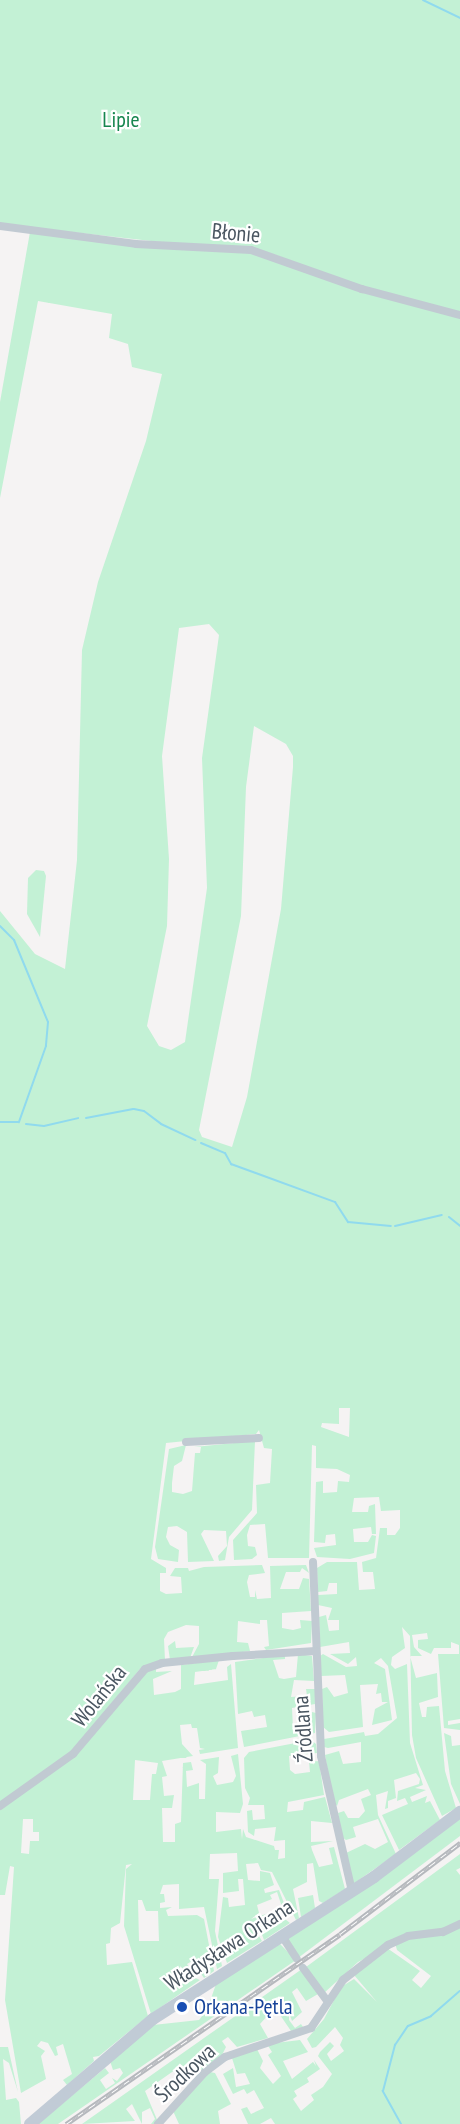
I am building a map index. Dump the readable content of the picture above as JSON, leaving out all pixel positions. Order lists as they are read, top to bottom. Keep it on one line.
{"streets":{"street":["Błonie","Wolańska","Źródlana","Władysława Orkana","Środkowa"]},"crossings":[["Wolańska","Źródlana"],["Źródlana","Władysława Orkana"]],"parks":["Lipie"],"places":["Orkana-Pętla"]}
